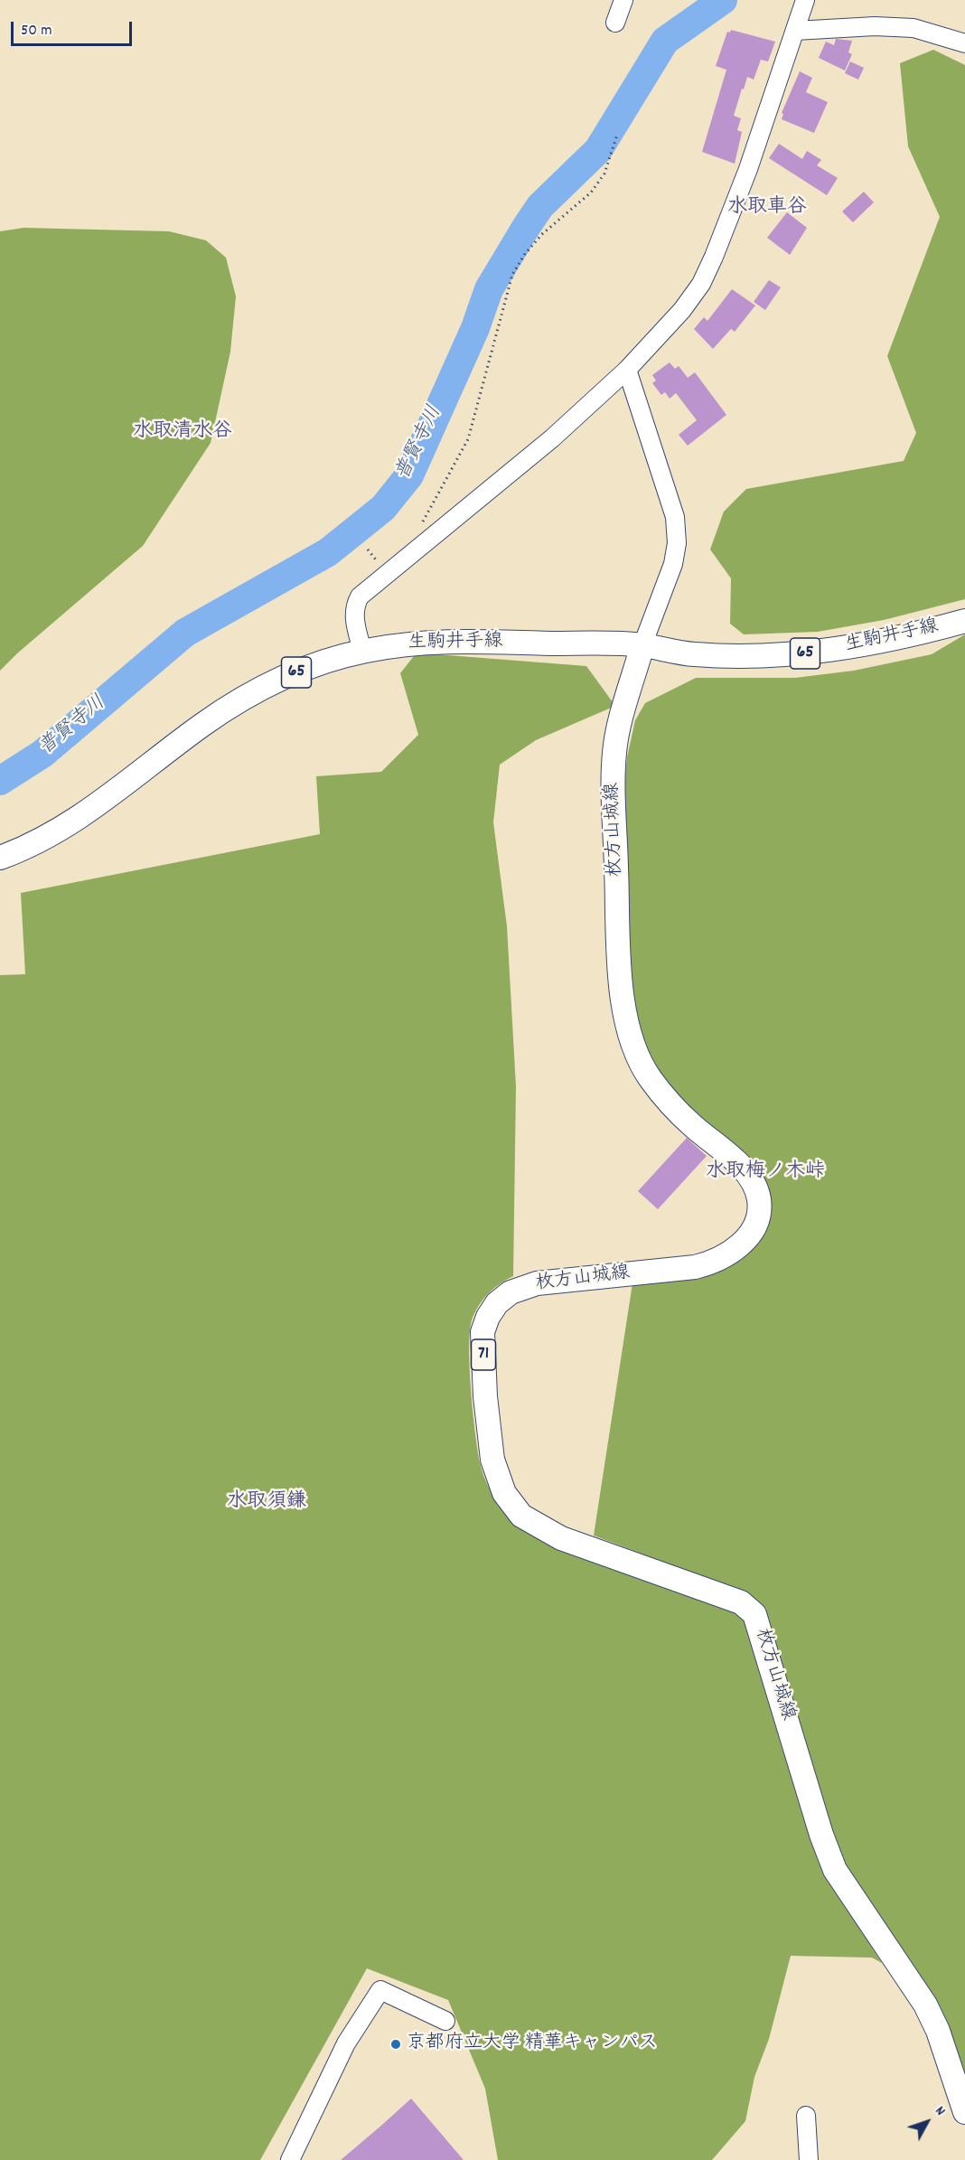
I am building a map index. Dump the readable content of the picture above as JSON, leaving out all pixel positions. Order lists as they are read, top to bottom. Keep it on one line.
{"streets":{"main road":["生駒井手線","65","枚方山城線","71"]},"crossings":[["生駒井手線","枚方山城線"]],"districts":["水取車谷","水取清水谷","水取梅ノ木峠","水取須鎌"],"water":["普賢寺川"],"places":["京都府立大学 精華キャンパス"],"scale_bar":"50 m","north":"top right"}
